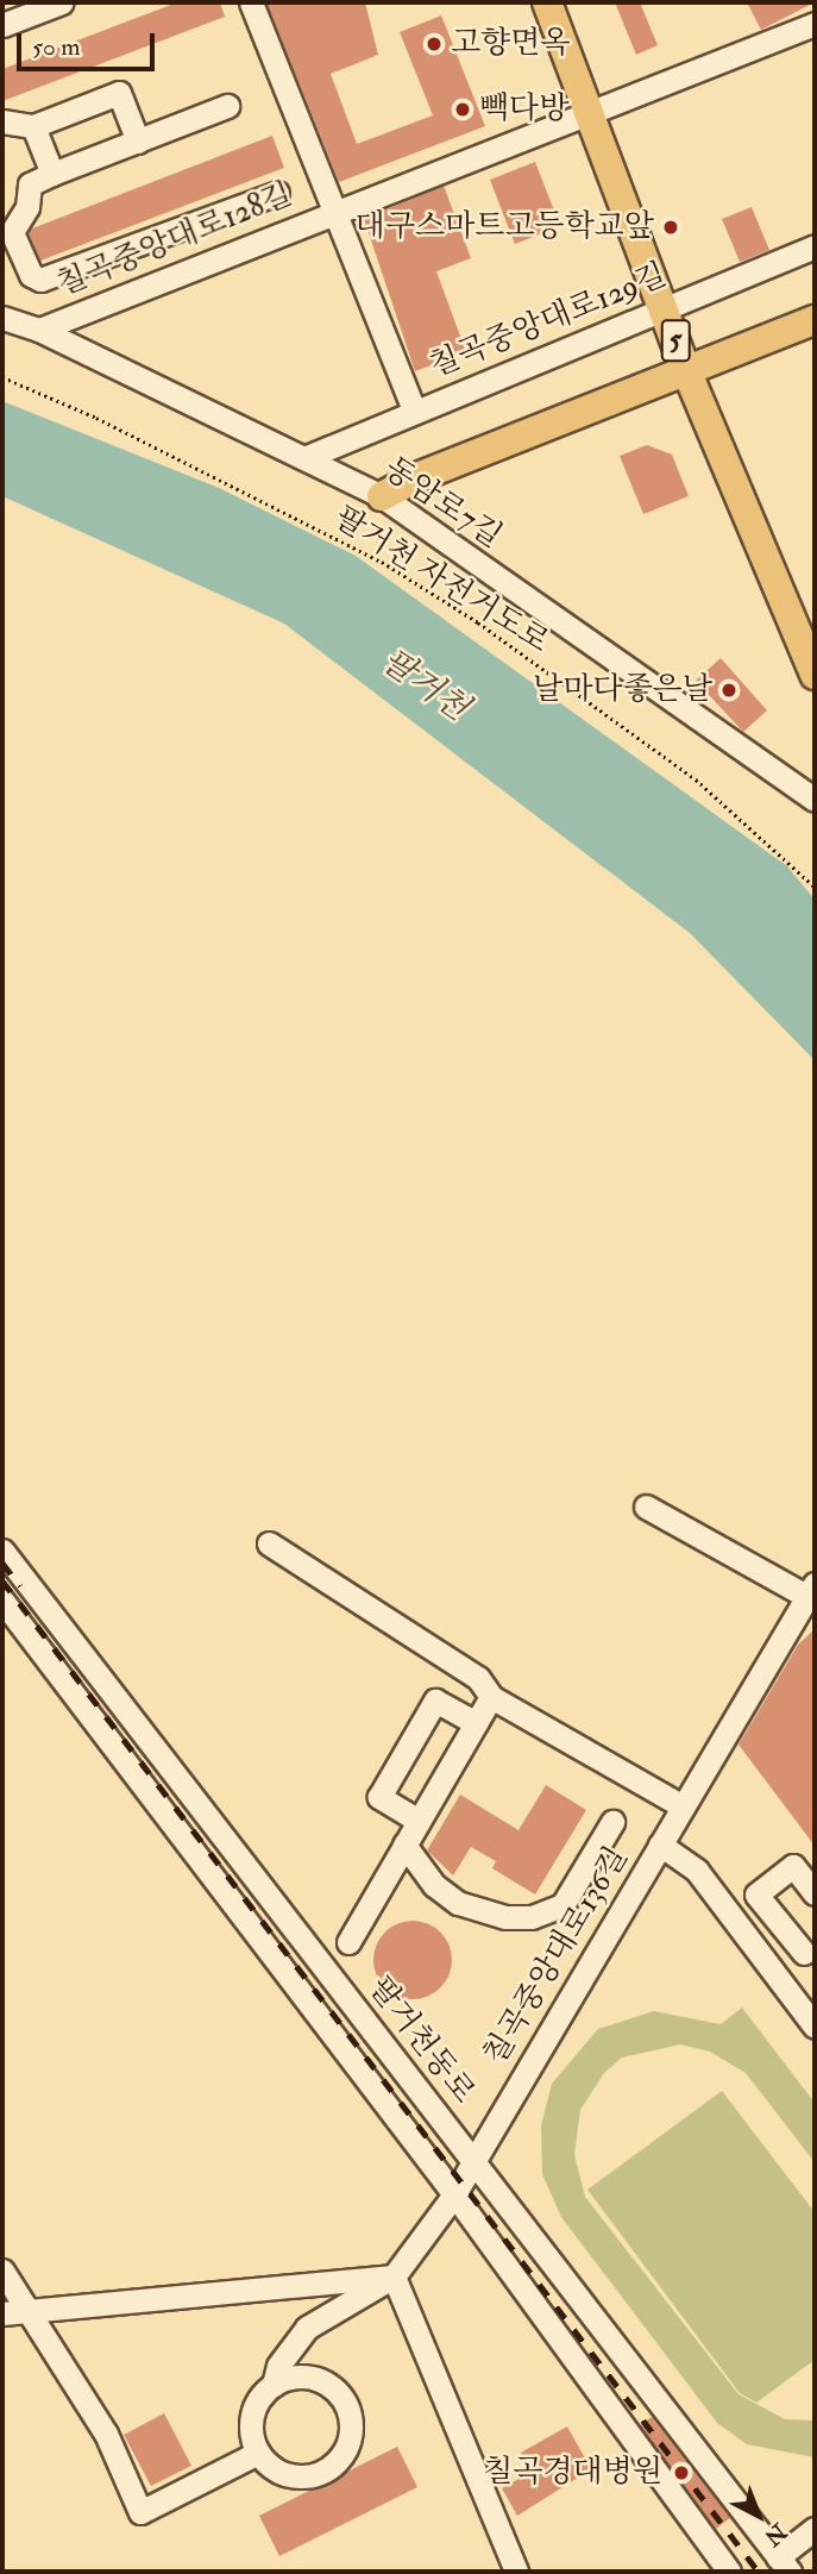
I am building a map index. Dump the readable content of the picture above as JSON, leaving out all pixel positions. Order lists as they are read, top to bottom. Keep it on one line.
{"streets":{"main road":["5"],"street":["칠곡중앙대로128길","칠곡중앙대로129길","동암로7길","칠곡중앙대로136길","팔거천동로"],"path":["팔거천 자전거도로"]},"crossings":[["칠곡중앙대로128길","칠곡중앙대로129길"],["칠곡중앙대로128길","5"],["칠곡중앙대로128길","동암로7길"],["칠곡중앙대로129길","5"],["칠곡중앙대로129길","동암로7길"],["칠곡중앙대로136길","팔거천동로"]],"water":["팔거천"],"places":["고향면옥","빽다방","대구스마트고등학교앞","날마다좋은날","칠곡경대병원"],"scale_bar":"50 m","north":"bottom right"}
